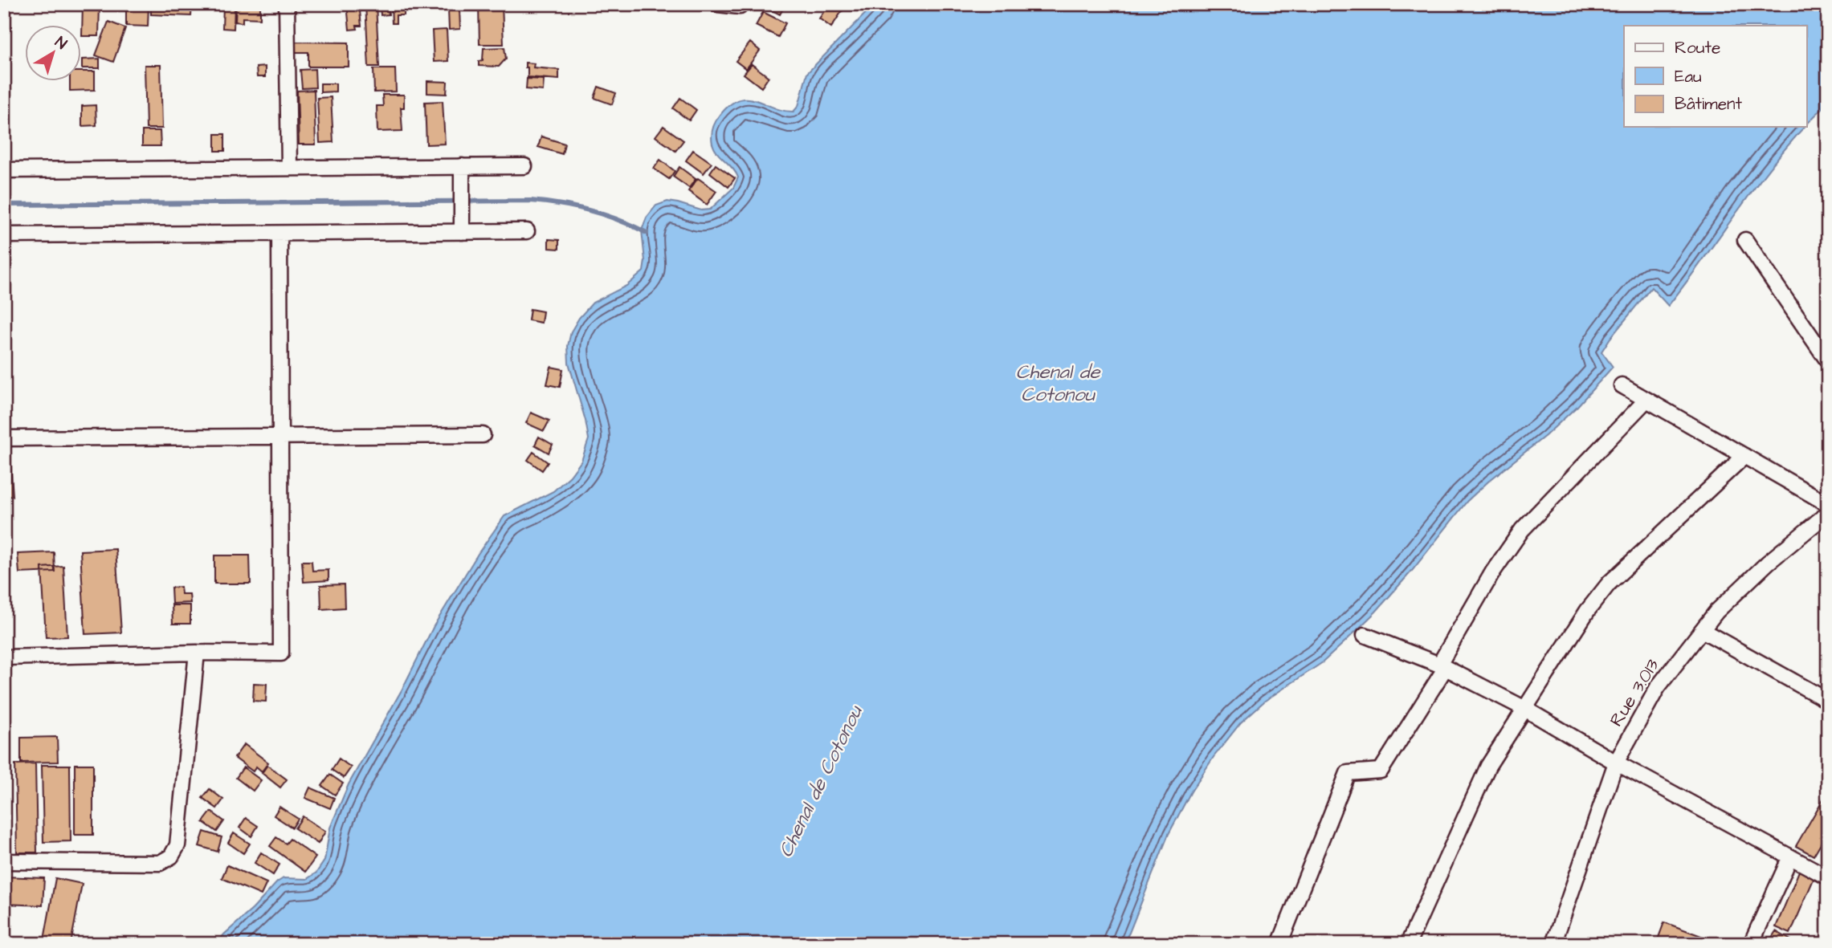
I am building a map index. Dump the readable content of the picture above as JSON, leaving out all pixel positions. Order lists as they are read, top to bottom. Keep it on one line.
{"streets":{"street":["Rue 3.013"]},"water":["Chenal de Cotonou"],"legend":["Route","Eau","Bâtiment"],"north":"top right"}
